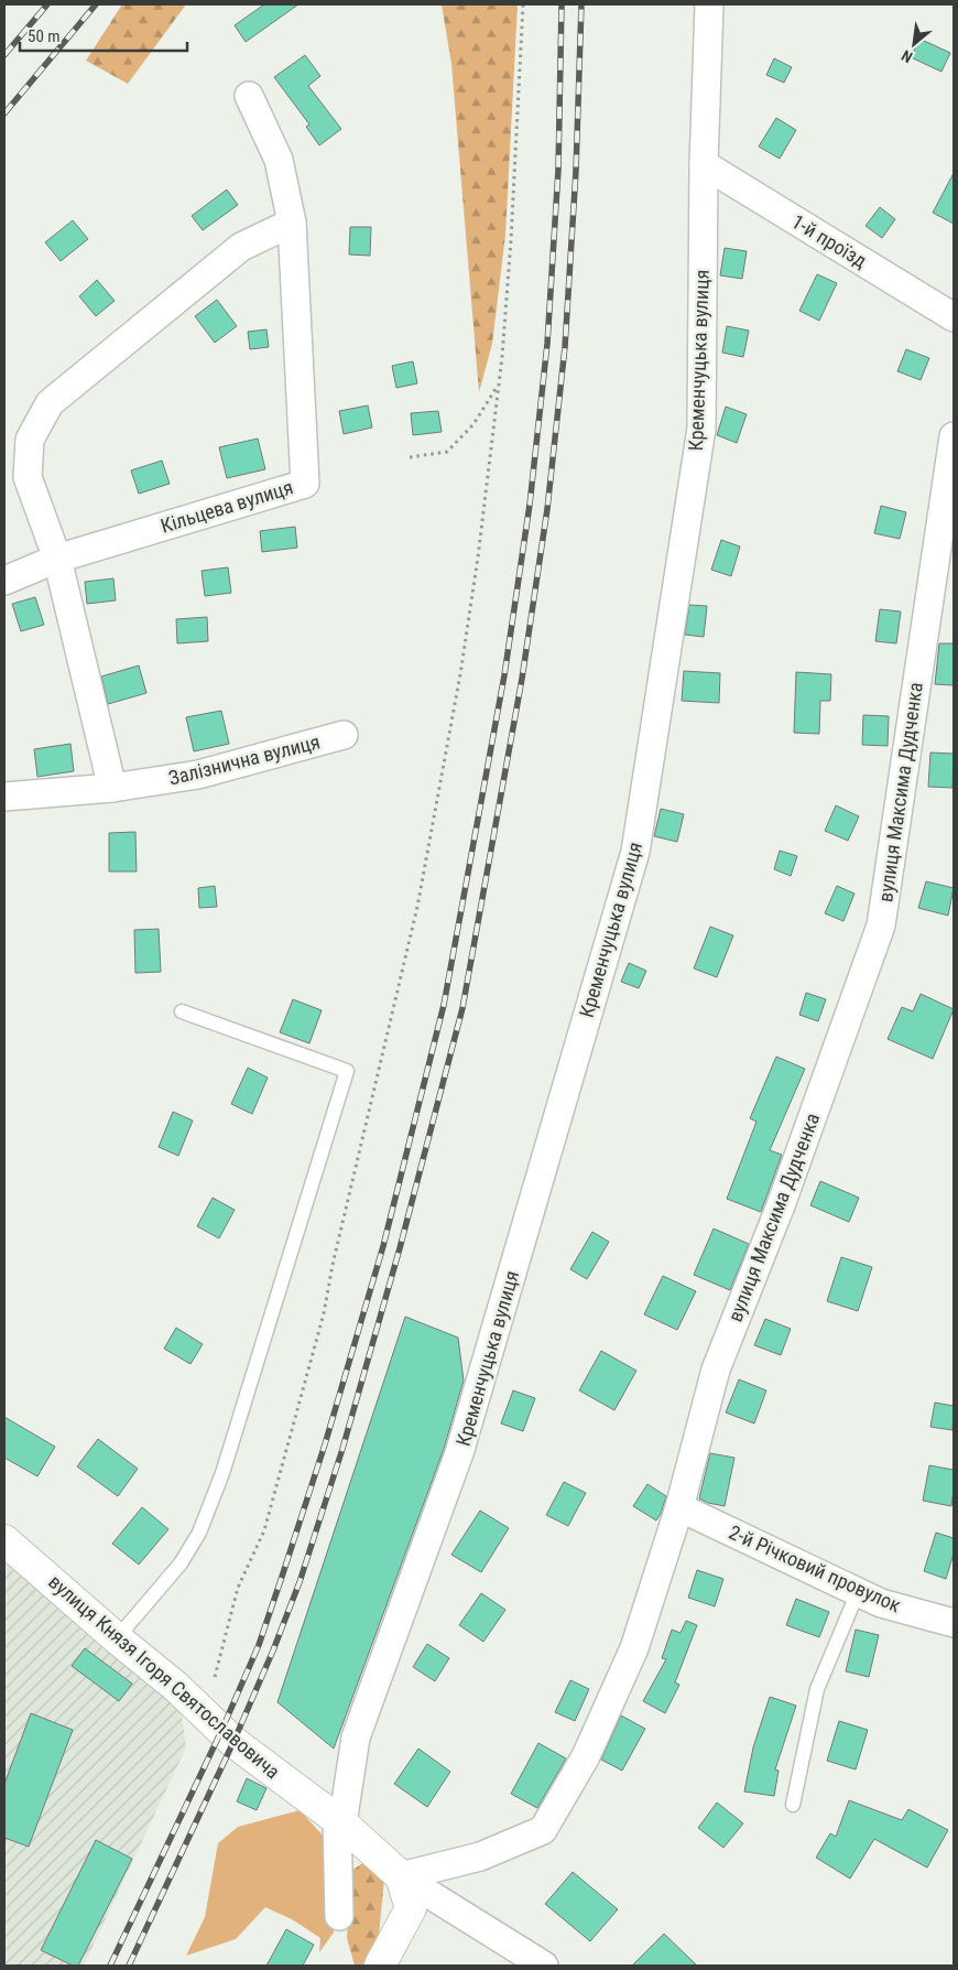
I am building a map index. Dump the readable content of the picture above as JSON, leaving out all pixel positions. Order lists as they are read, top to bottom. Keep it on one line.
{"streets":{"street":["1-й проїзд","Кременчуцька вулиця","Кільцева вулиця","Залізнична вулиця","вулиця Максима Дудченка","2-й Річковий провулок","вулиця Князя Ігоря Святославовича"]},"crossings":[["1-й проїзд","Кременчуцька вулиця"],["Кременчуцька вулиця","вулиця Князя Ігоря Святославовича"],["вулиця Максима Дудченка","2-й Річковий провулок"],["вулиця Максима Дудченка","вулиця Князя Ігоря Святославовича"]],"scale_bar":"50 m","north":"bottom left"}
